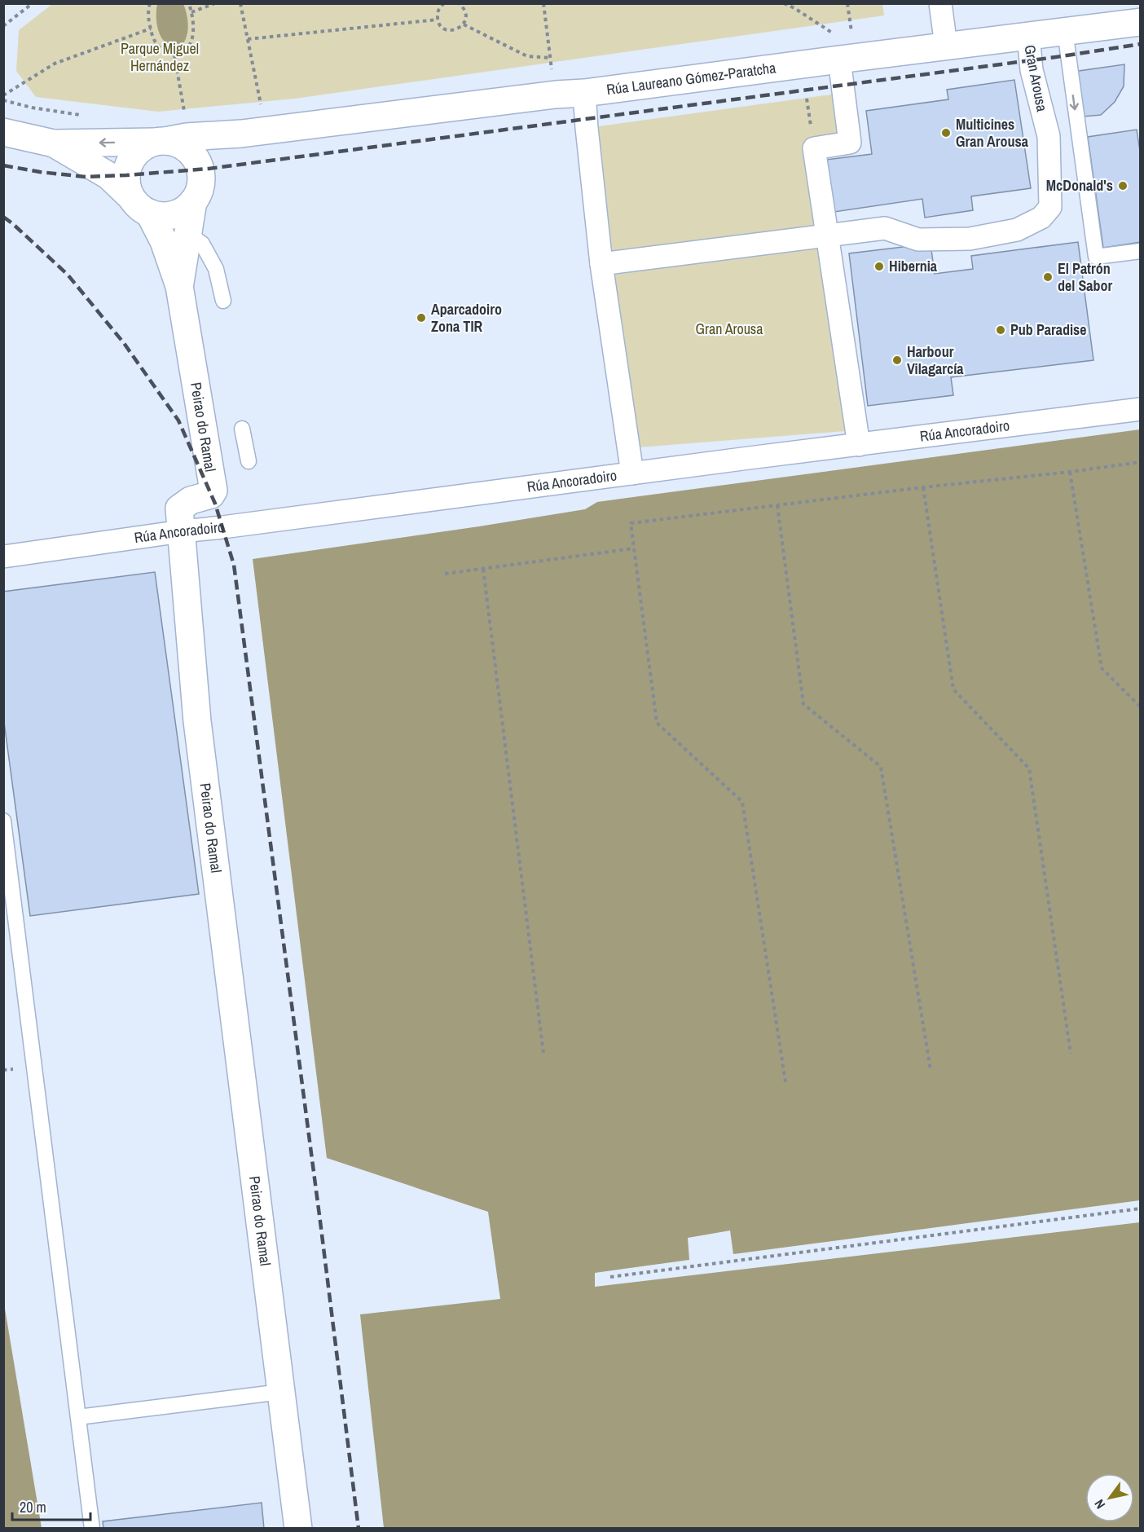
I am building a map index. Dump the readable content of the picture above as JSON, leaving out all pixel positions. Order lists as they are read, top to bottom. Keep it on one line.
{"streets":{"main road":["Rúa Laureano Gómez-Paratcha","Peirao do Ramal"],"street":["Gran Arousa","Rúa Ancoradoiro"]},"crossings":[["Gran Arousa","Rúa Laureano Gómez-Paratcha"],["Rúa Laureano Gómez-Paratcha","Peirao do Ramal"],["Peirao do Ramal","Rúa Ancoradoiro"]],"parks":["Parque Miguel Hernández","Gran Arousa"],"places":["Multicines Gran Arousa","McDonald's","Hibernia","El Patrón del Sabor","Aparcadoiro Zona TIR","Pub Paradise","Harbour Vilagarcía"],"scale_bar":"20 m","north":"bottom left"}
